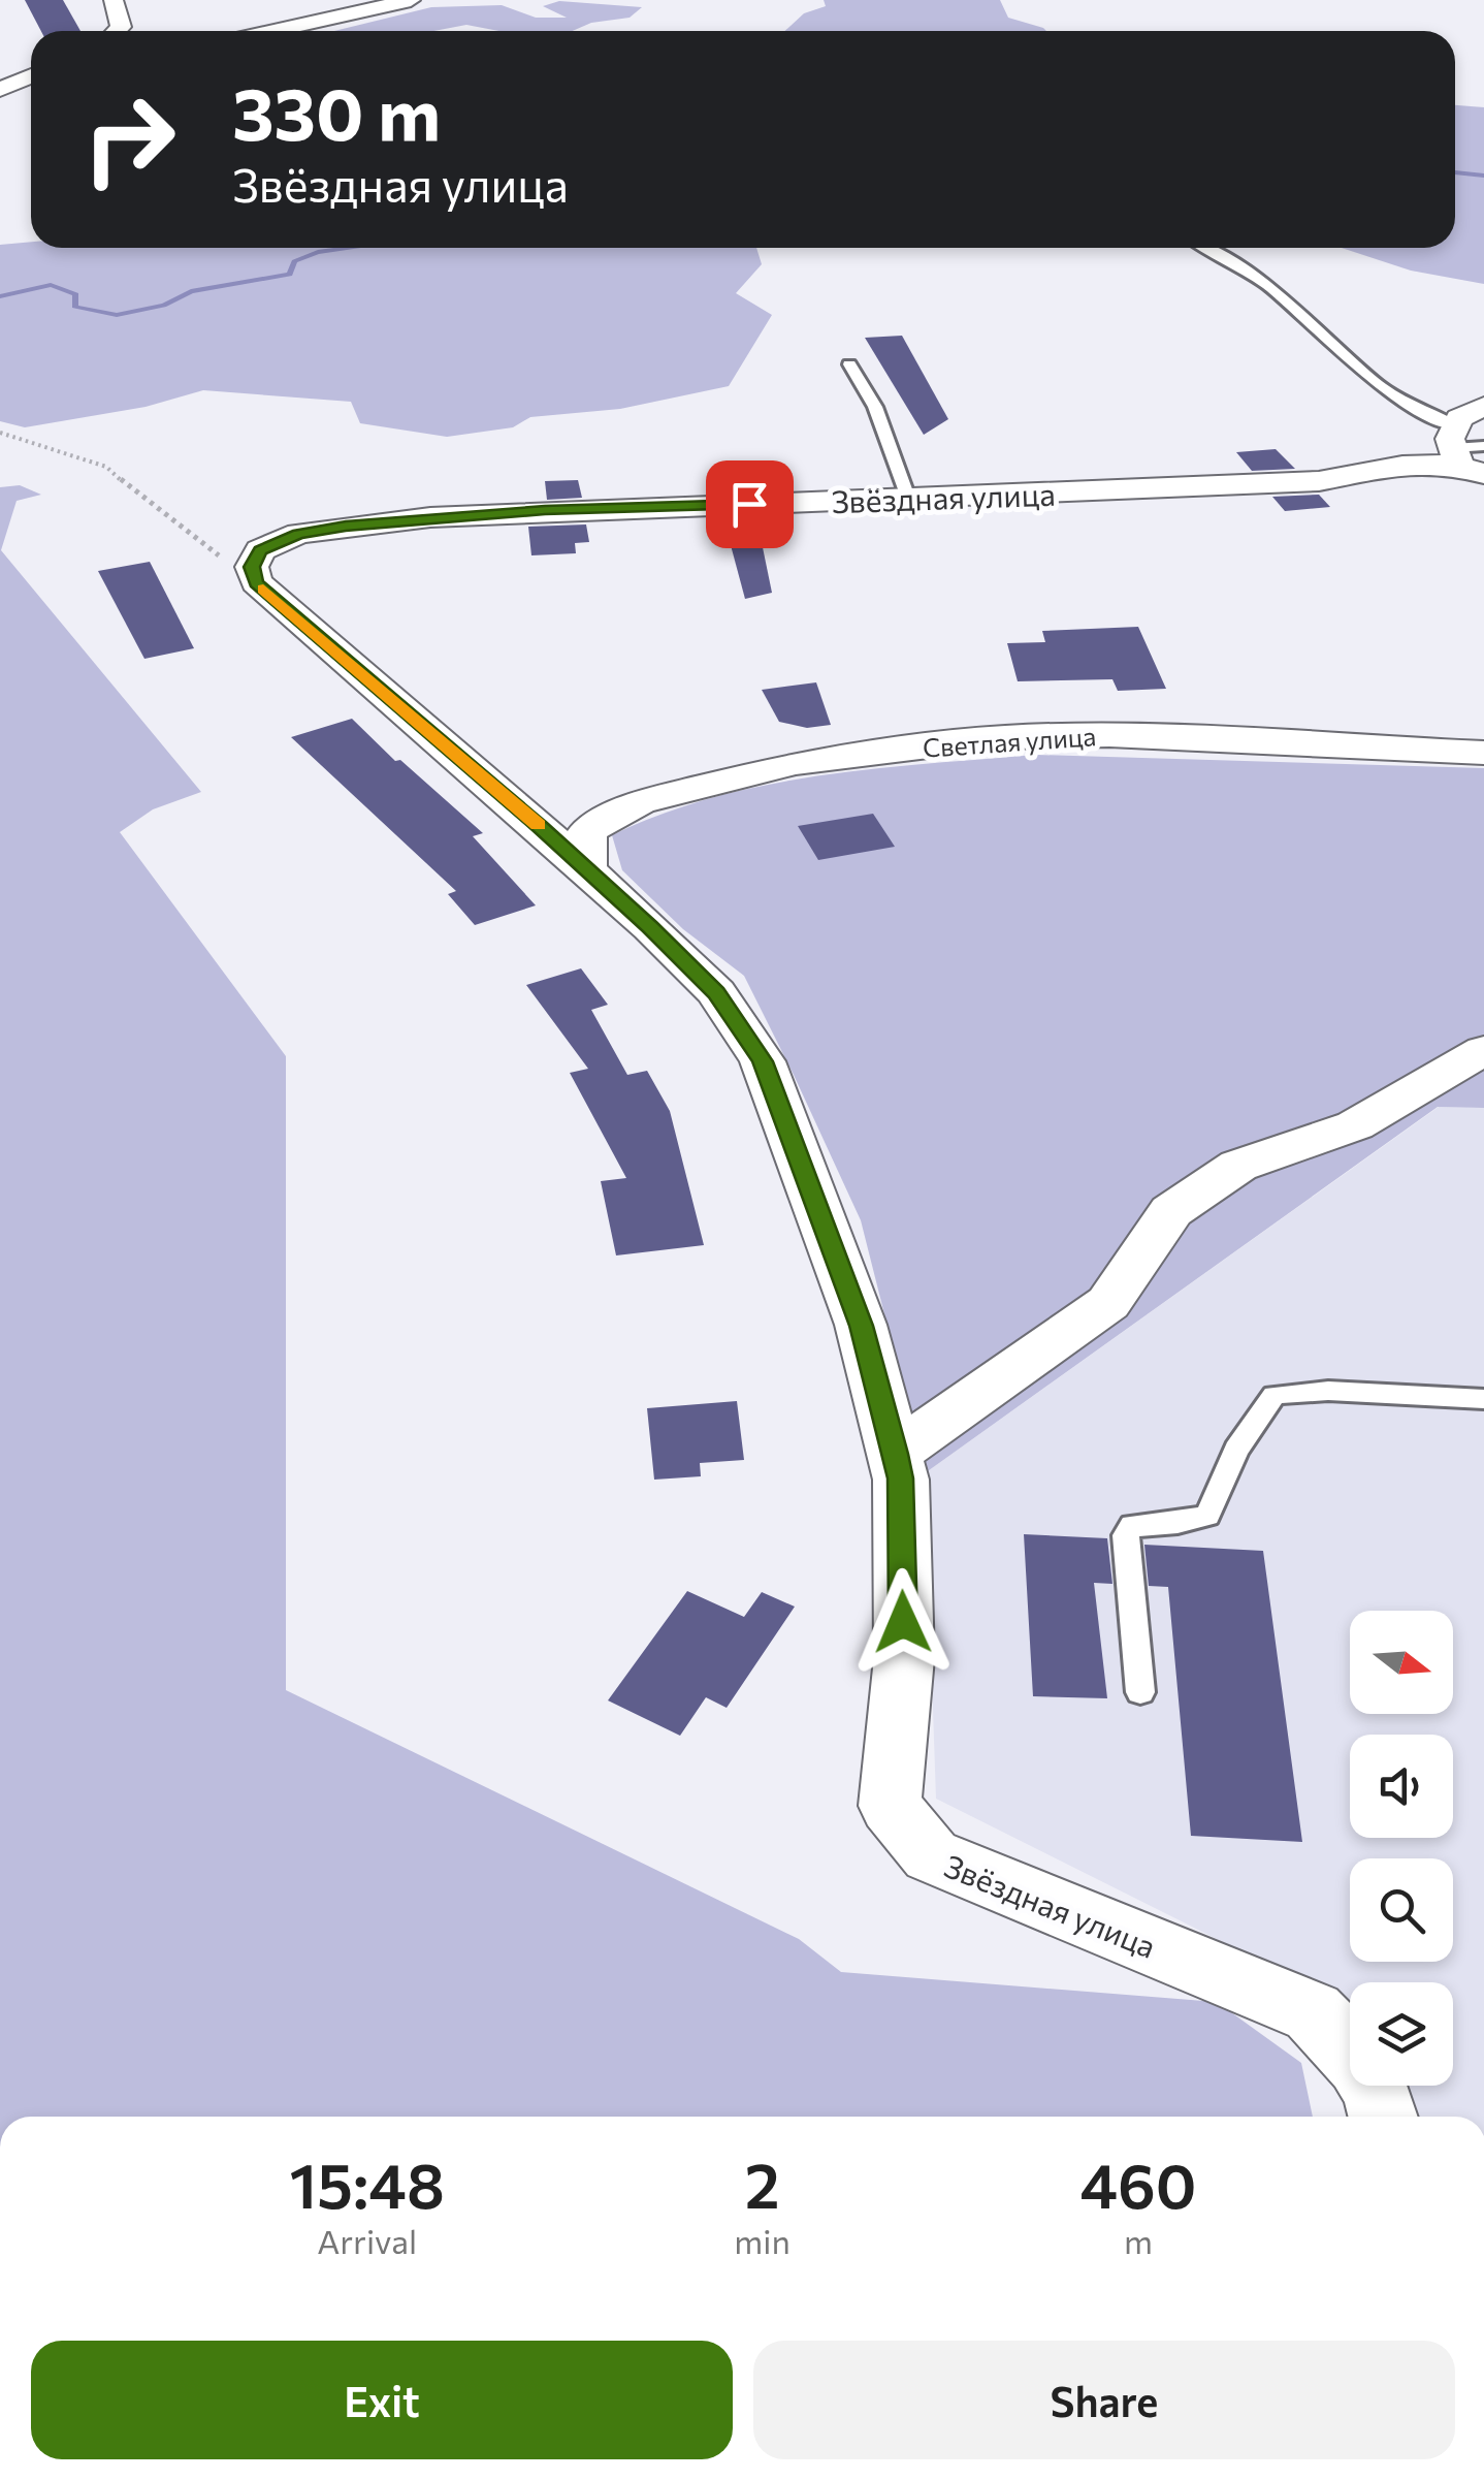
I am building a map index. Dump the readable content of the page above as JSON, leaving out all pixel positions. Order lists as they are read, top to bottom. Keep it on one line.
{"streets":{"street":["Звёздная улица","Светлая улица"]},"crossings":[["Звёздная улица","Светлая улица"]],"north":"right","page":{"turn":["330 m","Звёздная улица"],"eta":["15:48","Arrival","2","min","460","m"],"buttons":["Exit","Share"]}}
